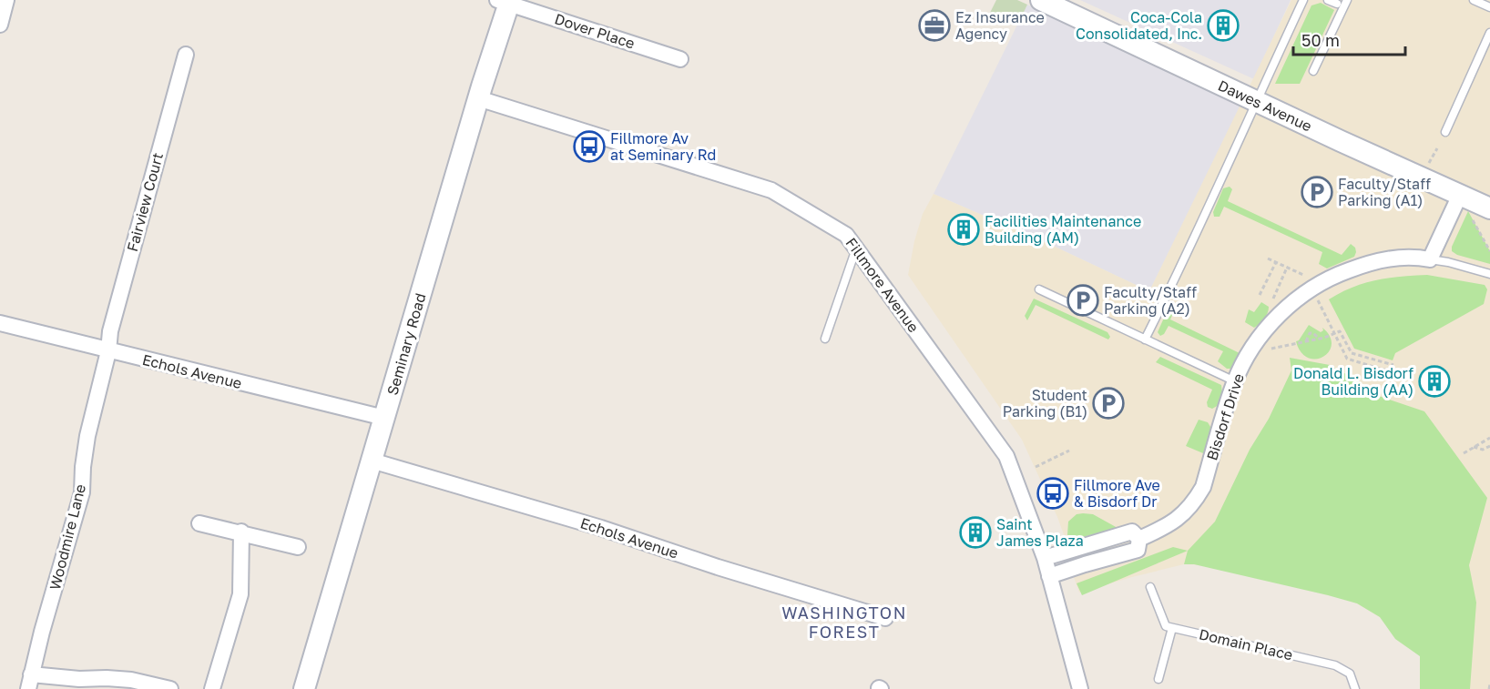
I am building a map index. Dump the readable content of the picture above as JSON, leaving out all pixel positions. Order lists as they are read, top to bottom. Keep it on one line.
{"streets":{"main road":["Dawes Avenue","Seminary Road"],"street":["Dover Place","Fairview Court","Fillmore Avenue","Echols Avenue","Bisdorf Drive","Woodmire Lane"],"lane":["Domain Place"]},"crossings":[["Dover Place","Seminary Road"],["Fairview Court","Echols Avenue"],["Fairview Court","Woodmire Lane"],["Fillmore Avenue","Seminary Road"],["Fillmore Avenue","Bisdorf Drive"],["Seminary Road","Echols Avenue"],["Echols Avenue","Woodmire Lane"]],"districts":["WASHINGTON FOREST"],"places":{"office":["Ez Insurance Agency"],"building":["Coca-Cola Consolidated, Inc.","Facilities Maintenance Building (AM)","Donald L. Bisdorf Building (AA)","Saint James Plaza"],"bus stop":["Fillmore Av at Seminary Rd","Fillmore Ave & Bisdorf Dr"],"parking":["Faculty/Staff Parking (A1)","Faculty/Staff Parking (A2)","Student Parking (B1)"]},"scale_bar":"50 m"}
